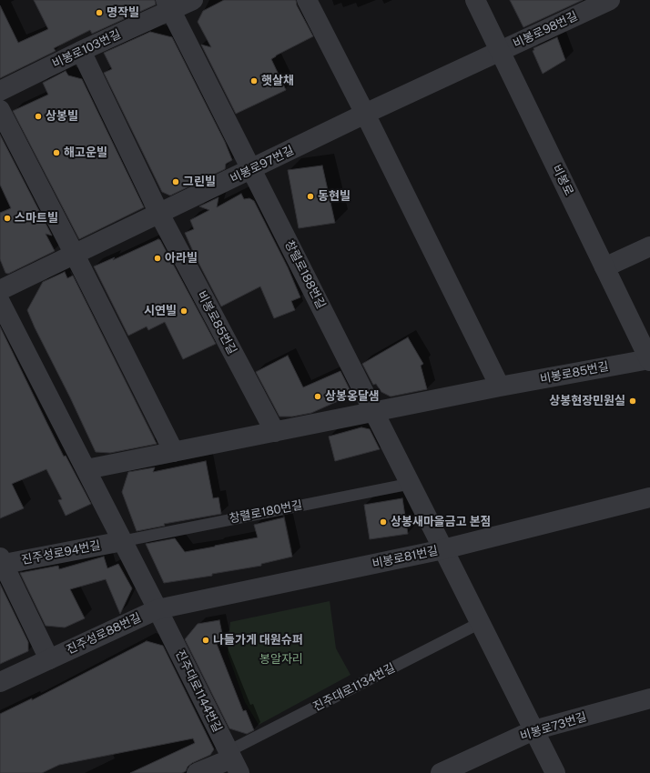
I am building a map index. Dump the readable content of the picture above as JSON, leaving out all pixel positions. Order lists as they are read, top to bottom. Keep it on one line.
{"streets":{"street":["비봉로98번길","비봉로103번길","비봉로97번길","비봉로","창렬로188번길","비봉로85번길","진주성로94번길","비봉로81번길","진주성로88번길","진주대로1144번길","비봉로73번길"],"lane":["창렬로180번길","진주대로1134번길"]},"crossings":[["비봉로98번길","비봉로97번길"],["비봉로98번길","비봉로"],["비봉로103번길","창렬로188번길"],["비봉로97번길","비봉로"],["비봉로97번길","창렬로188번길"],["비봉로97번길","비봉로85번길"],["비봉로","비봉로85번길"],["창렬로188번길","비봉로85번길"],["창렬로188번길","창렬로180번길"],["창렬로188번길","비봉로81번길"],["창렬로180번길","진주성로94번길"],["비봉로81번길","진주성로88번길"],["비봉로81번길","진주대로1144번길"],["진주성로88번길","진주대로1144번길"],["진주대로1134번길","진주대로1144번길"]],"parks":["봉알자리"],"places":["명작빌","햇살채","상봉빌","해고운빌","그린빌","동현빌","스마트빌","아라빌","시연빌","상봉옹달샘","상봉현장민원실","상봉새마을금고 본점","나들가게 대원슈퍼"]}
